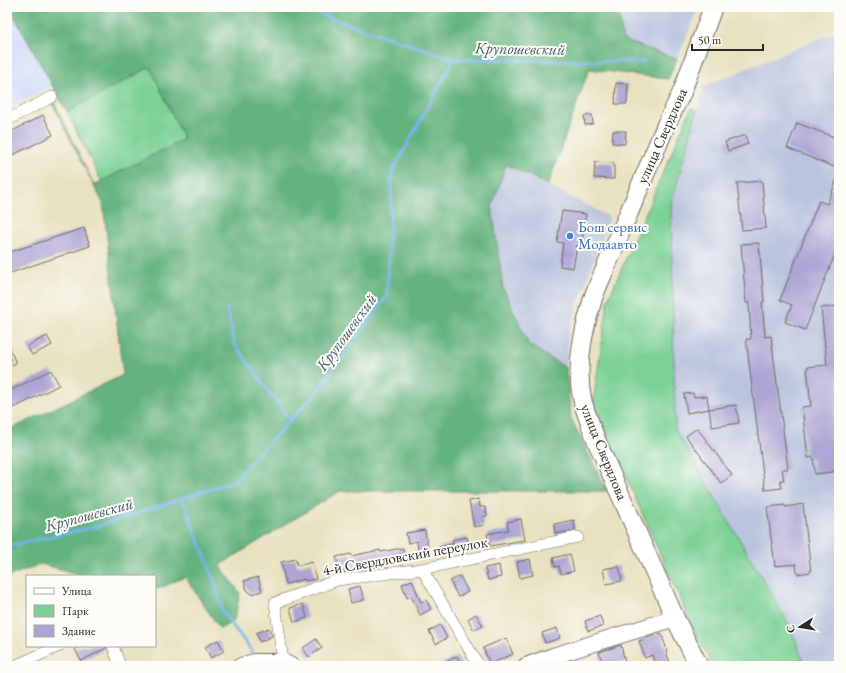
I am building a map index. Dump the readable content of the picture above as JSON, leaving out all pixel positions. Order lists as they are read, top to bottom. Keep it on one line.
{"streets":{"main road":["улица Свердлова"],"street":["4-й Свердловский переулок"]},"water":["Крупошевский"],"places":["Бош сервис Модаавто"],"legend":["Улица","Парк","Здание"],"scale_bar":"50 m","north":"left"}
